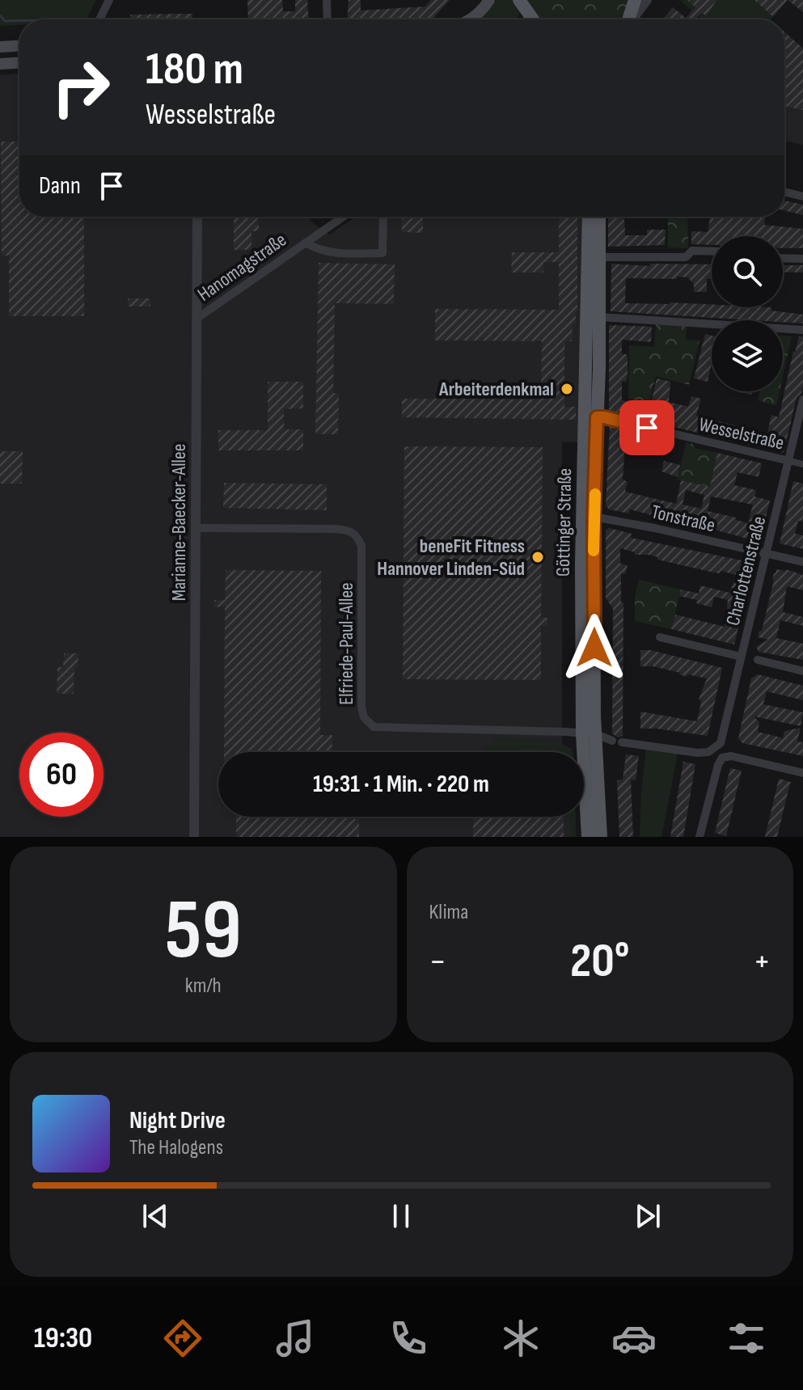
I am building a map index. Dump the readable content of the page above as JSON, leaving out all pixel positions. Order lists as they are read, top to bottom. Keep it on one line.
{"streets":{"main road":["Göttinger Straße"],"street":["Hanomagstraße","Wesselstraße","Tonstraße","Marianne-Baecker-Allee","Charlottenstraße","Elfriede-Paul-Allee"]},"crossings":[["Hanomagstraße","Marianne-Baecker-Allee"],["Wesselstraße","Göttinger Straße"],["Wesselstraße","Charlottenstraße"],["Tonstraße","Göttinger Straße"],["Tonstraße","Charlottenstraße"],["Marianne-Baecker-Allee","Elfriede-Paul-Allee"],["Göttinger Straße","Elfriede-Paul-Allee"]],"places":["Arbeiterdenkmal","beneFit Fitness Hannover Linden-Süd"],"page":{"turn":["180 m","Wesselstraße"],"then":"Dann","limit":"60","trip":"19:31 · 1 Min. · 220 m","tile":[["59","km/h"],"Klima"],"heat":["−","20°","+"],"song":["Night Drive","The Halogens"],"tabs":"19:30"}}
